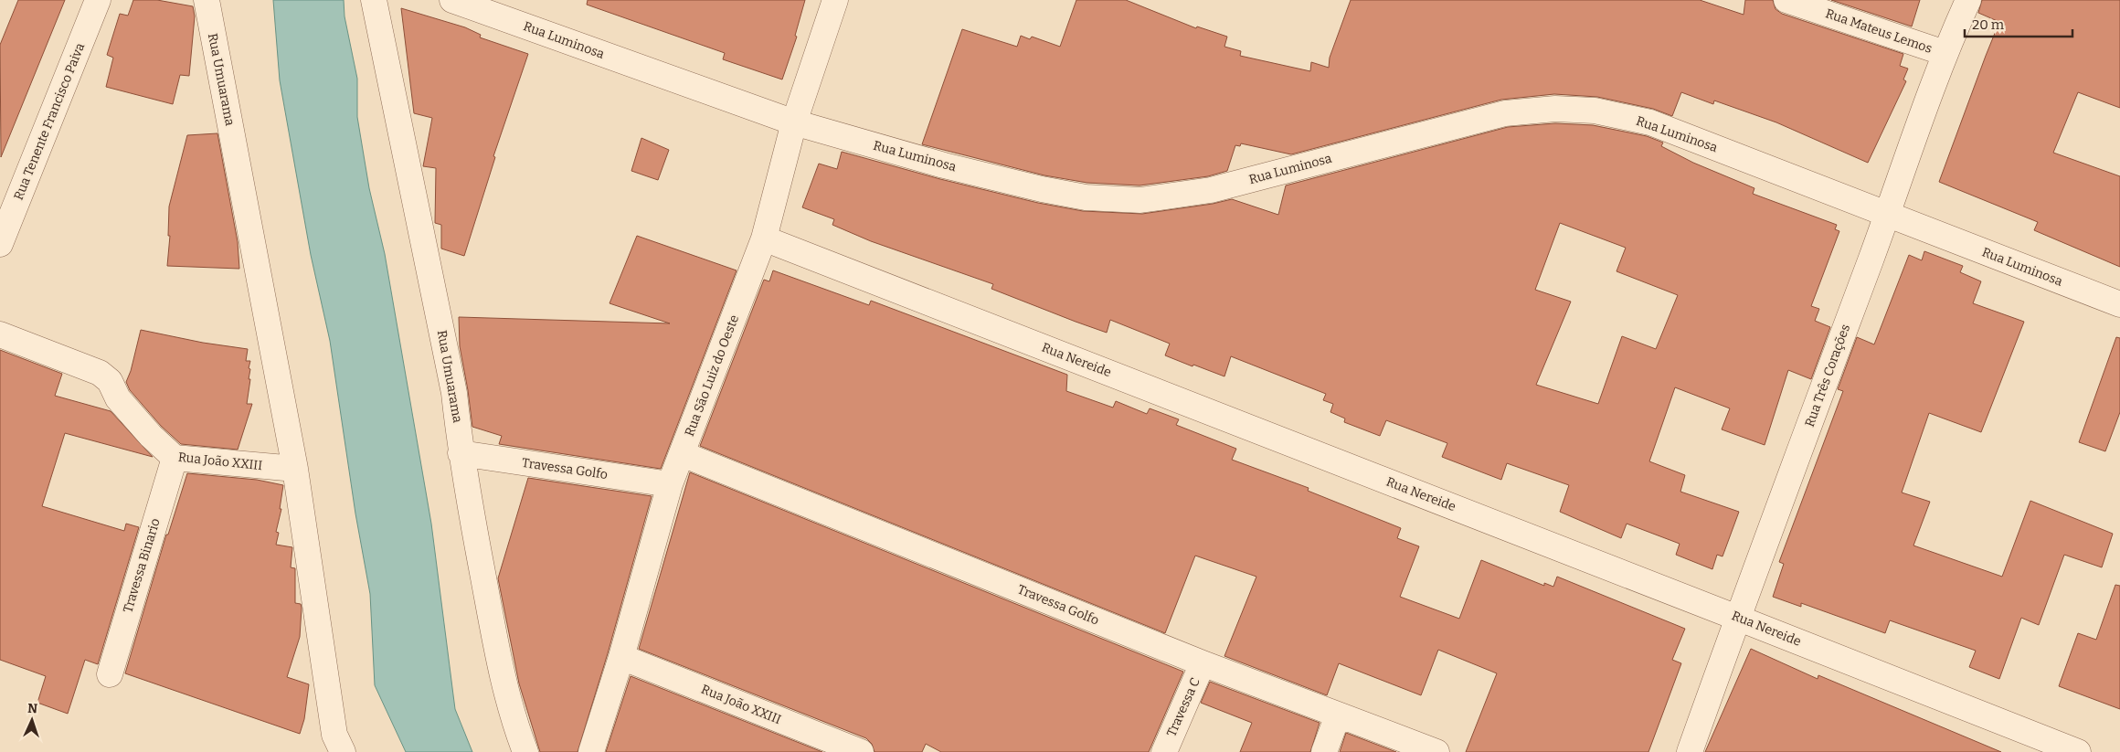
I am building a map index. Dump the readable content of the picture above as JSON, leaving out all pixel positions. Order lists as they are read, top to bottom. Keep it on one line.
{"streets":{"street":["Rua Mateus Lemos","Rua Luminosa","Rua Umuarama","Rua Tenente Francisco Paiva","Rua Nereide","Rua São Luiz do Oeste","Rua Três Corações","Rua João XXIII","Travessa Golfo","Travessa Binario","Travessa C"]},"crossings":[["Rua Mateus Lemos","Rua Três Corações"],["Rua Luminosa","Rua São Luiz do Oeste"],["Rua Luminosa","Rua Três Corações"],["Rua Umuarama","Rua João XXIII"],["Rua Umuarama","Travessa Golfo"],["Rua Nereide","Rua São Luiz do Oeste"],["Rua Nereide","Rua Três Corações"],["Rua São Luiz do Oeste","Rua João XXIII"],["Rua São Luiz do Oeste","Travessa Golfo"],["Rua João XXIII","Travessa Binario"],["Travessa Golfo","Travessa C"]],"scale_bar":"20 m","north":"top"}
